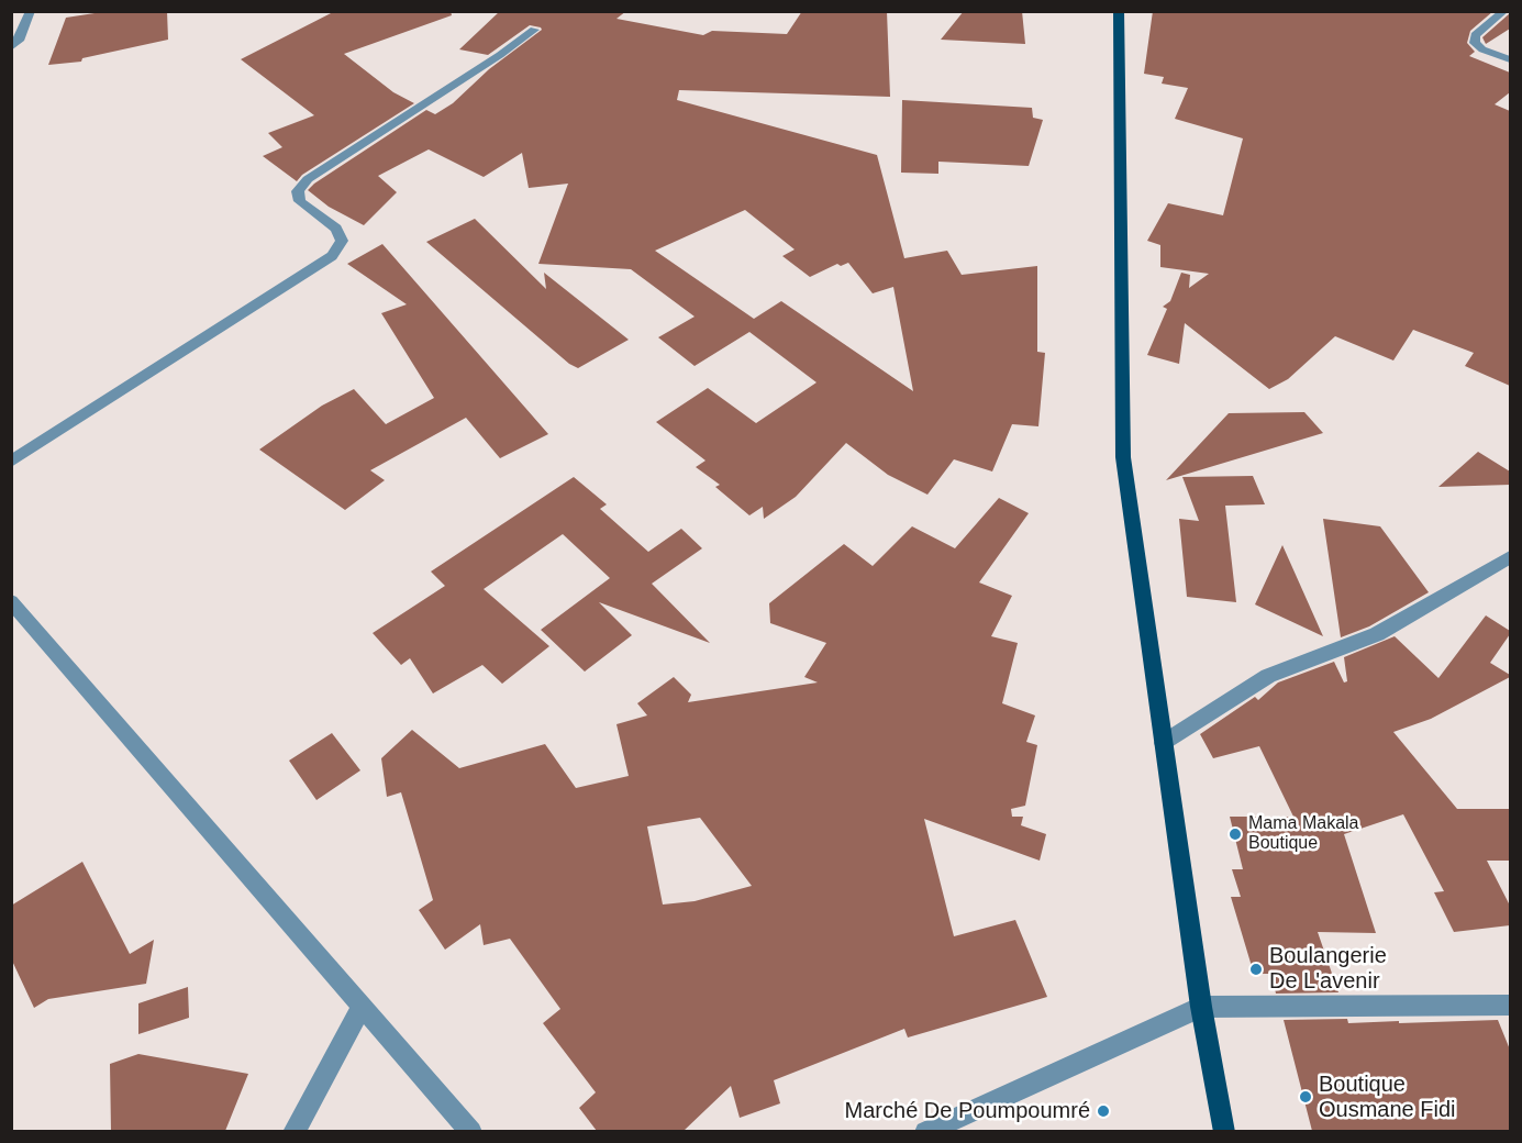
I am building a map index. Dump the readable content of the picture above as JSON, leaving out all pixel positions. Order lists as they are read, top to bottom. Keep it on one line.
{"places":["Mama Makala Boutique","Boulangerie De L'avenir","Boutique Ousmane Fidi","Marché De Poumpoumré"]}
